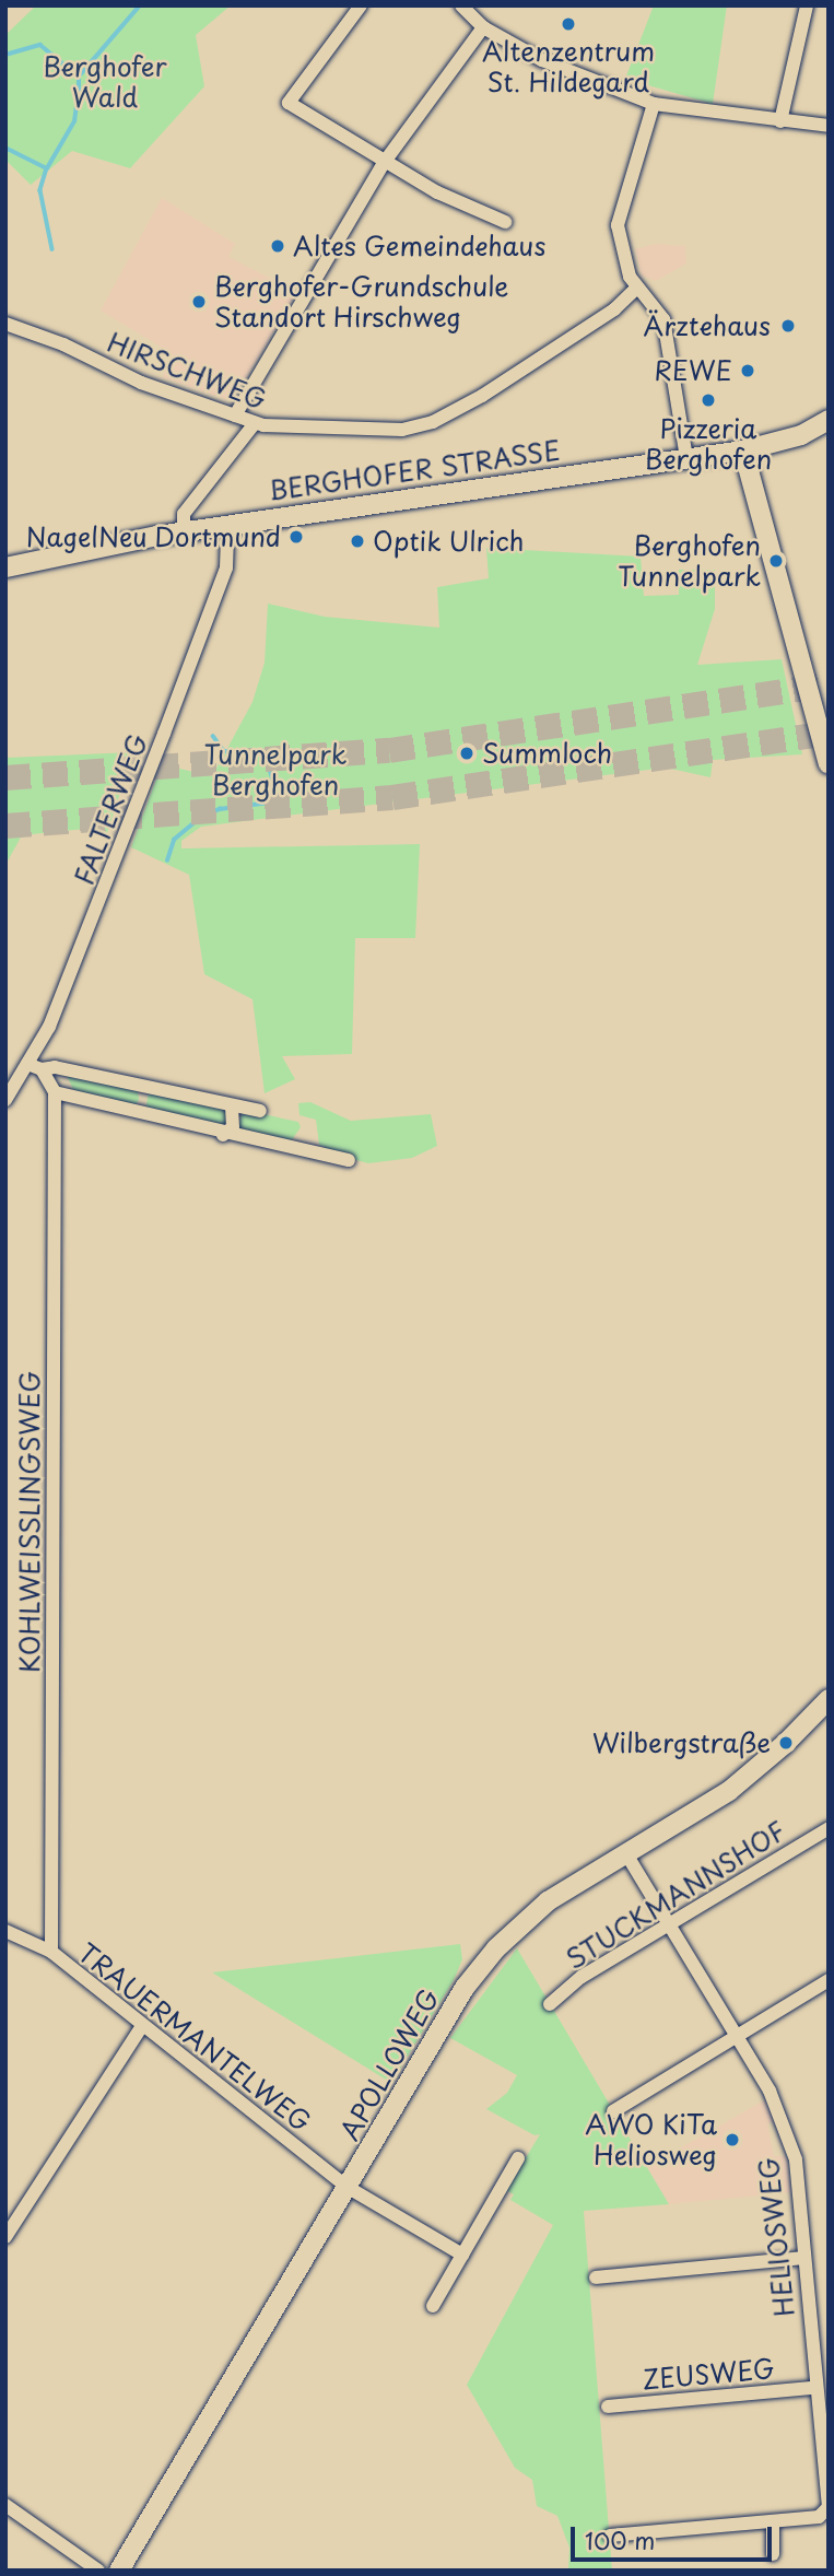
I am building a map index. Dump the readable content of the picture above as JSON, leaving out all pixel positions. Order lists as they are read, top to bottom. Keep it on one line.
{"streets":{"street":["HIRSCHWEG","BERGHOFER STRASSE","FALTERWEG","KOHLWEISSLINGSWEG","STUCKMANNSHOF","TRAUERMANTELWEG","APOLLOWEG","HELIOSWEG","ZEUSWEG"]},"crossings":[["BERGHOFER STRASSE","FALTERWEG"],["KOHLWEISSLINGSWEG","TRAUERMANTELWEG"],["STUCKMANNSHOF","HELIOSWEG"],["TRAUERMANTELWEG","APOLLOWEG"],["APOLLOWEG","HELIOSWEG"],["HELIOSWEG","ZEUSWEG"]],"parks":["Berghofer Wald","Tunnelpark Berghofen"],"places":["Altenzentrum St. Hildegard","Altes Gemeindehaus","Berghofer-Grundschule Standort Hirschweg","Ärztehaus","REWE","Pizzeria Berghofen","NagelNeu Dortmund","Optik Ulrich","Berghofen Tunnelpark","Summloch","Wilbergstraße","AWO KiTa Heliosweg"],"scale_bar":"100 m"}
